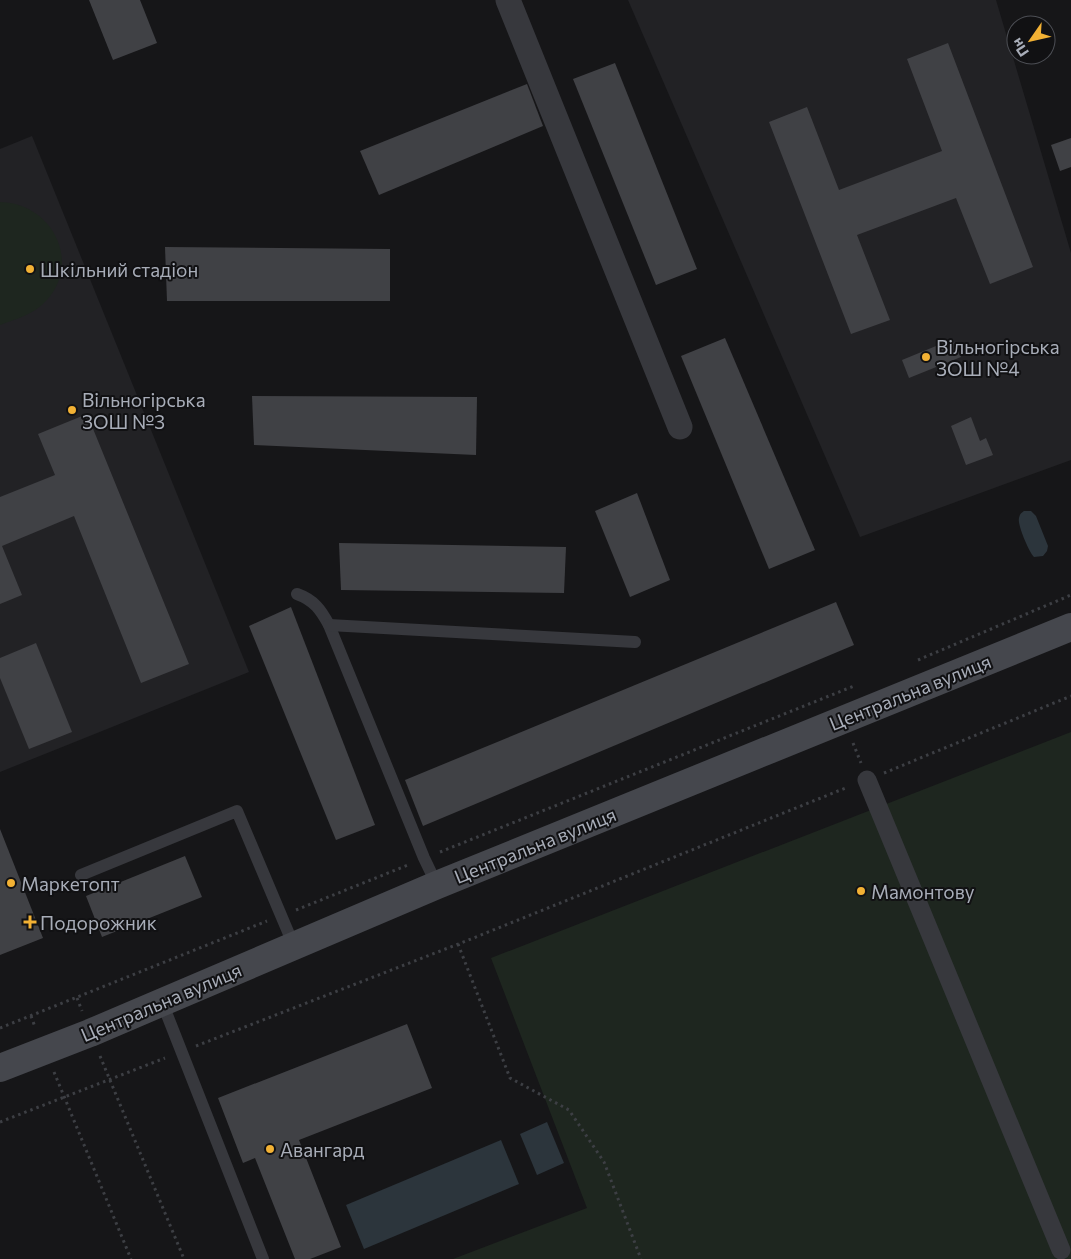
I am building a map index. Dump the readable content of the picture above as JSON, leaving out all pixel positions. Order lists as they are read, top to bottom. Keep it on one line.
{"streets":{"main road":["Центральна вулиця"]},"places":{"other":["Шкільний стадіон","Вільногірська ЗОШ №4","Вільногірська ЗОШ №3","Маркетопт","Мамонтову","Авангард"],"health":["Подорожник"]},"north":"bottom left"}
